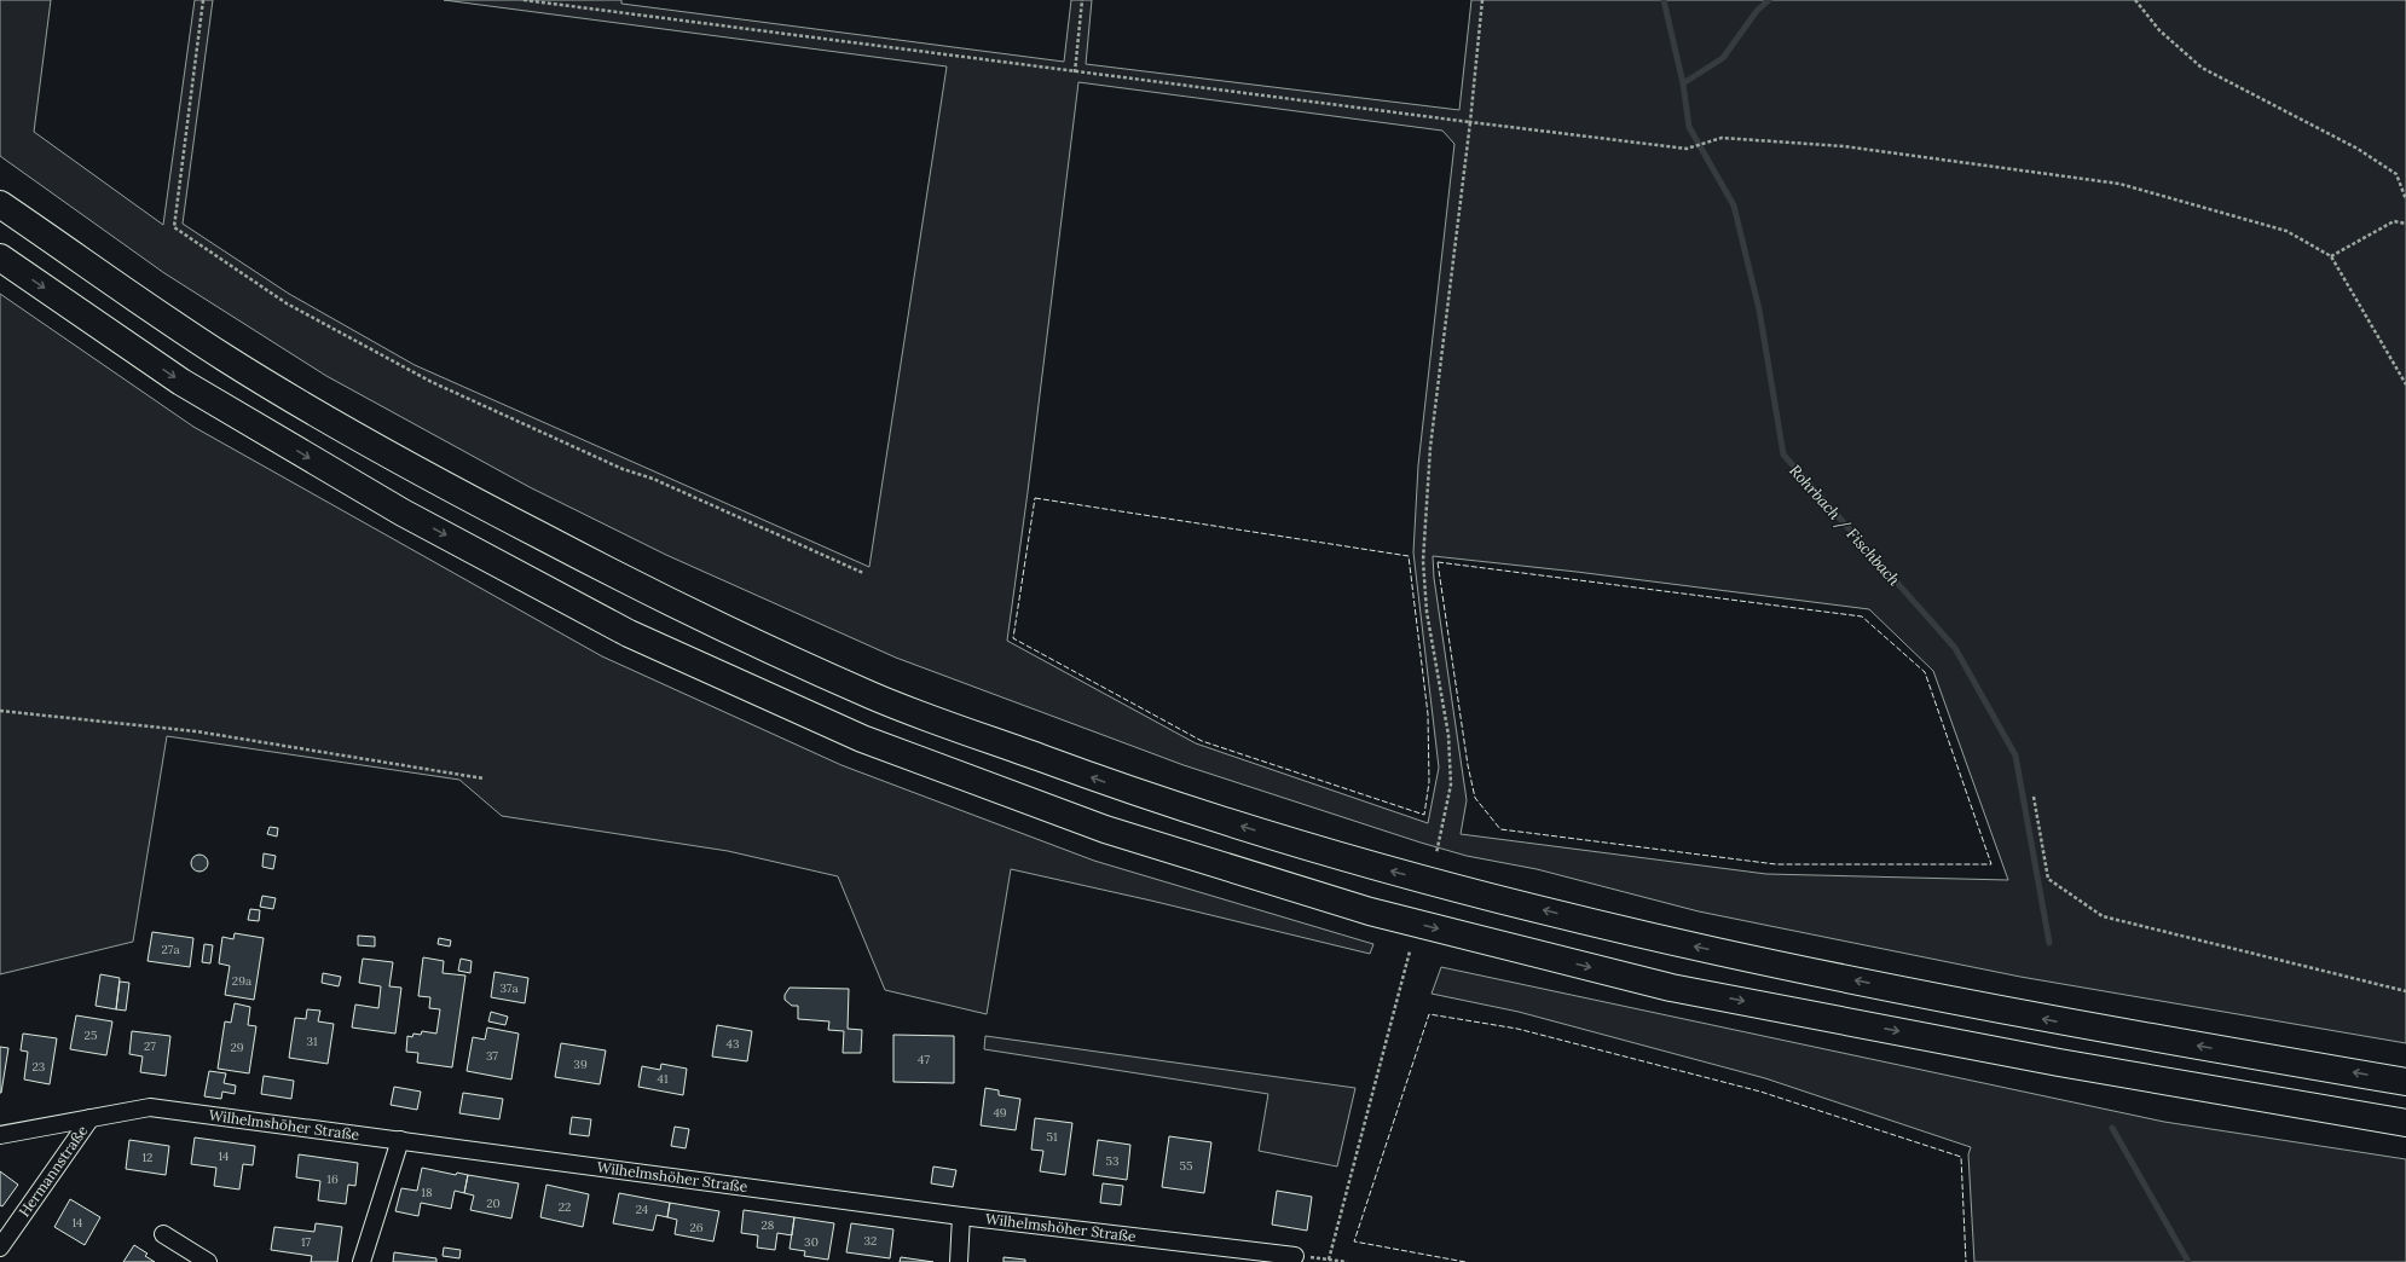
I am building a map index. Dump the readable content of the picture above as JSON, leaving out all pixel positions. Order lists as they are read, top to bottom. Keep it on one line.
{"streets":{"street":["Wilhelmshöher Straße","Hermannstraße"]},"crossings":[["Wilhelmshöher Straße","Hermannstraße"]],"water":["Rohrbach / Fischbach"],"house_numbers":["27a","29a","37a","25","31","43","27","29","37","47","39","23","41","49","51","14","12","53","55","16","18","20","22","24","14","28","26","32","17","30"]}
